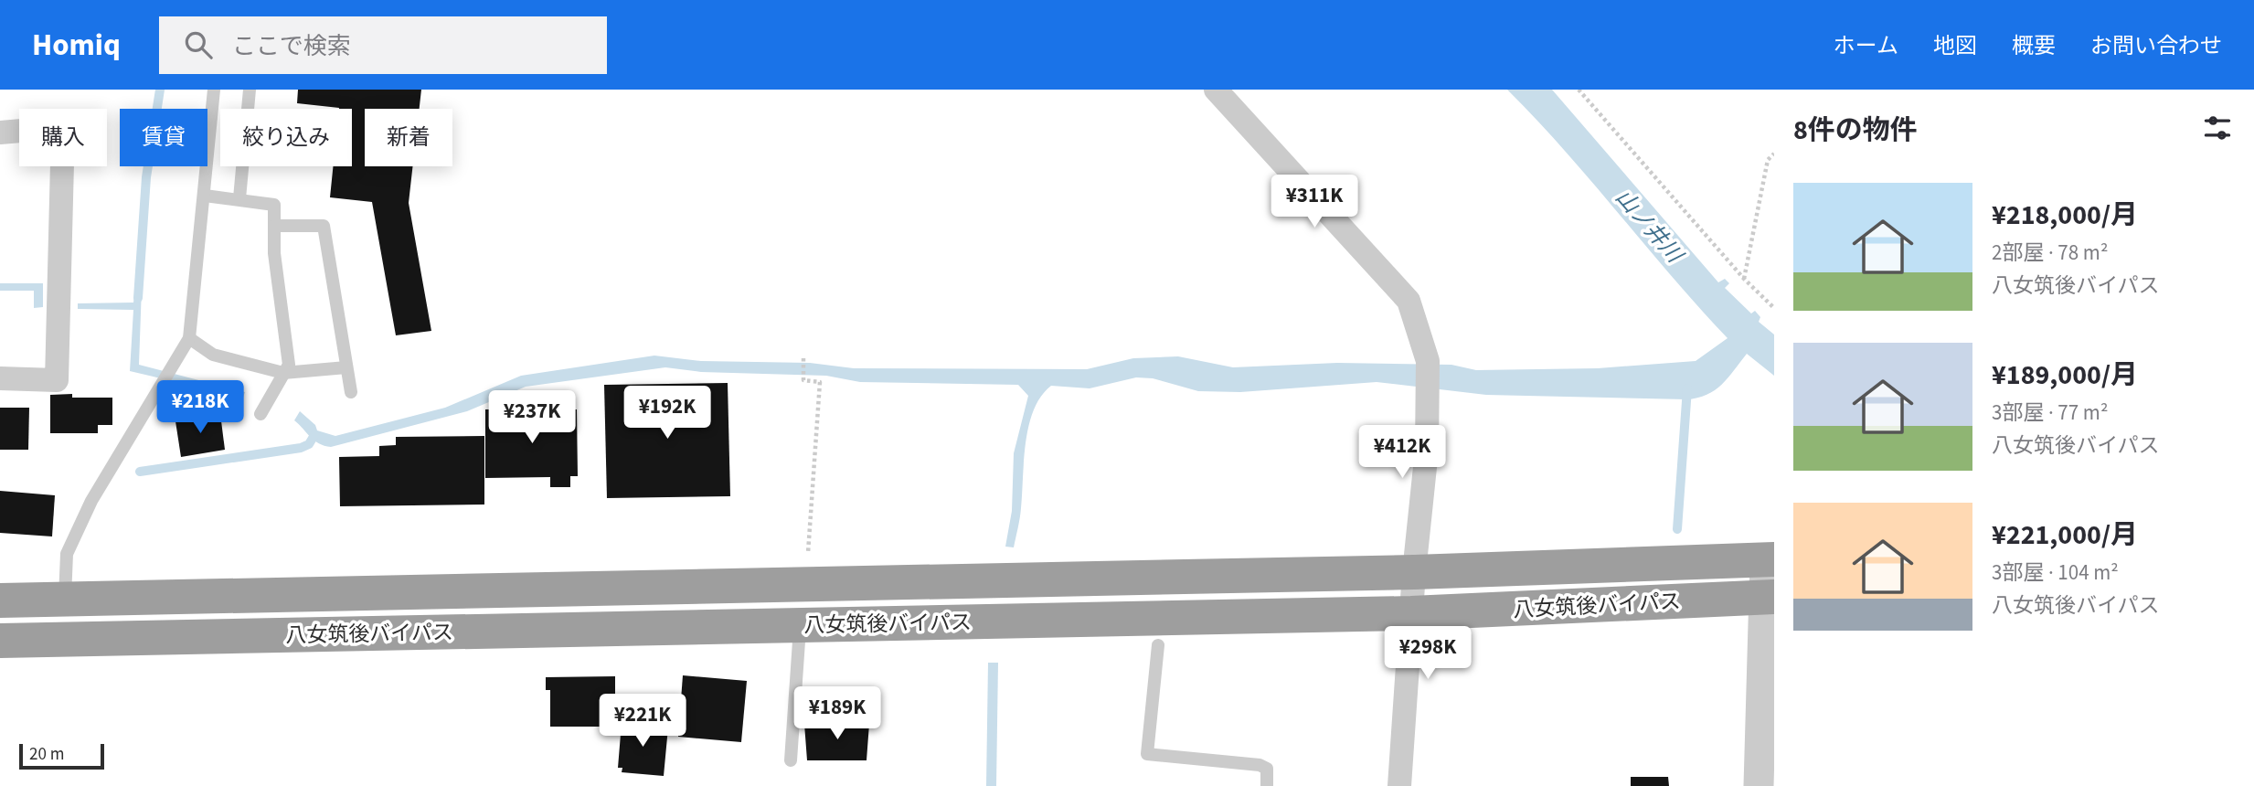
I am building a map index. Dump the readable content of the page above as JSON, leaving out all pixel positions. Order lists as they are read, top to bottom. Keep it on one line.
{"streets":{"highway":["八女筑後バイパス"]},"water":["山ノ井川"],"scale_bar":"20 m","page":{"header":"Homiq","search":"ここで検索","nav":["ホーム","地図","概要","お問い合わせ"],"heading":"8件の物件","chip":["購入","賃貸","絞り込み","新着"],"list":[{"name":"¥218,000/月","note":"2部屋 · 78 m² · 八女筑後バイパス"},{"name":"¥189,000/月","note":"3部屋 · 77 m² · 八女筑後バイパス"},{"name":"¥221,000/月","note":"3部屋 · 104 m² · 八女筑後バイパス"}],"price":["¥311K","¥218K","¥192K","¥237K","¥412K","¥298K","¥189K","¥221K"],"scale":"20 m"}}
